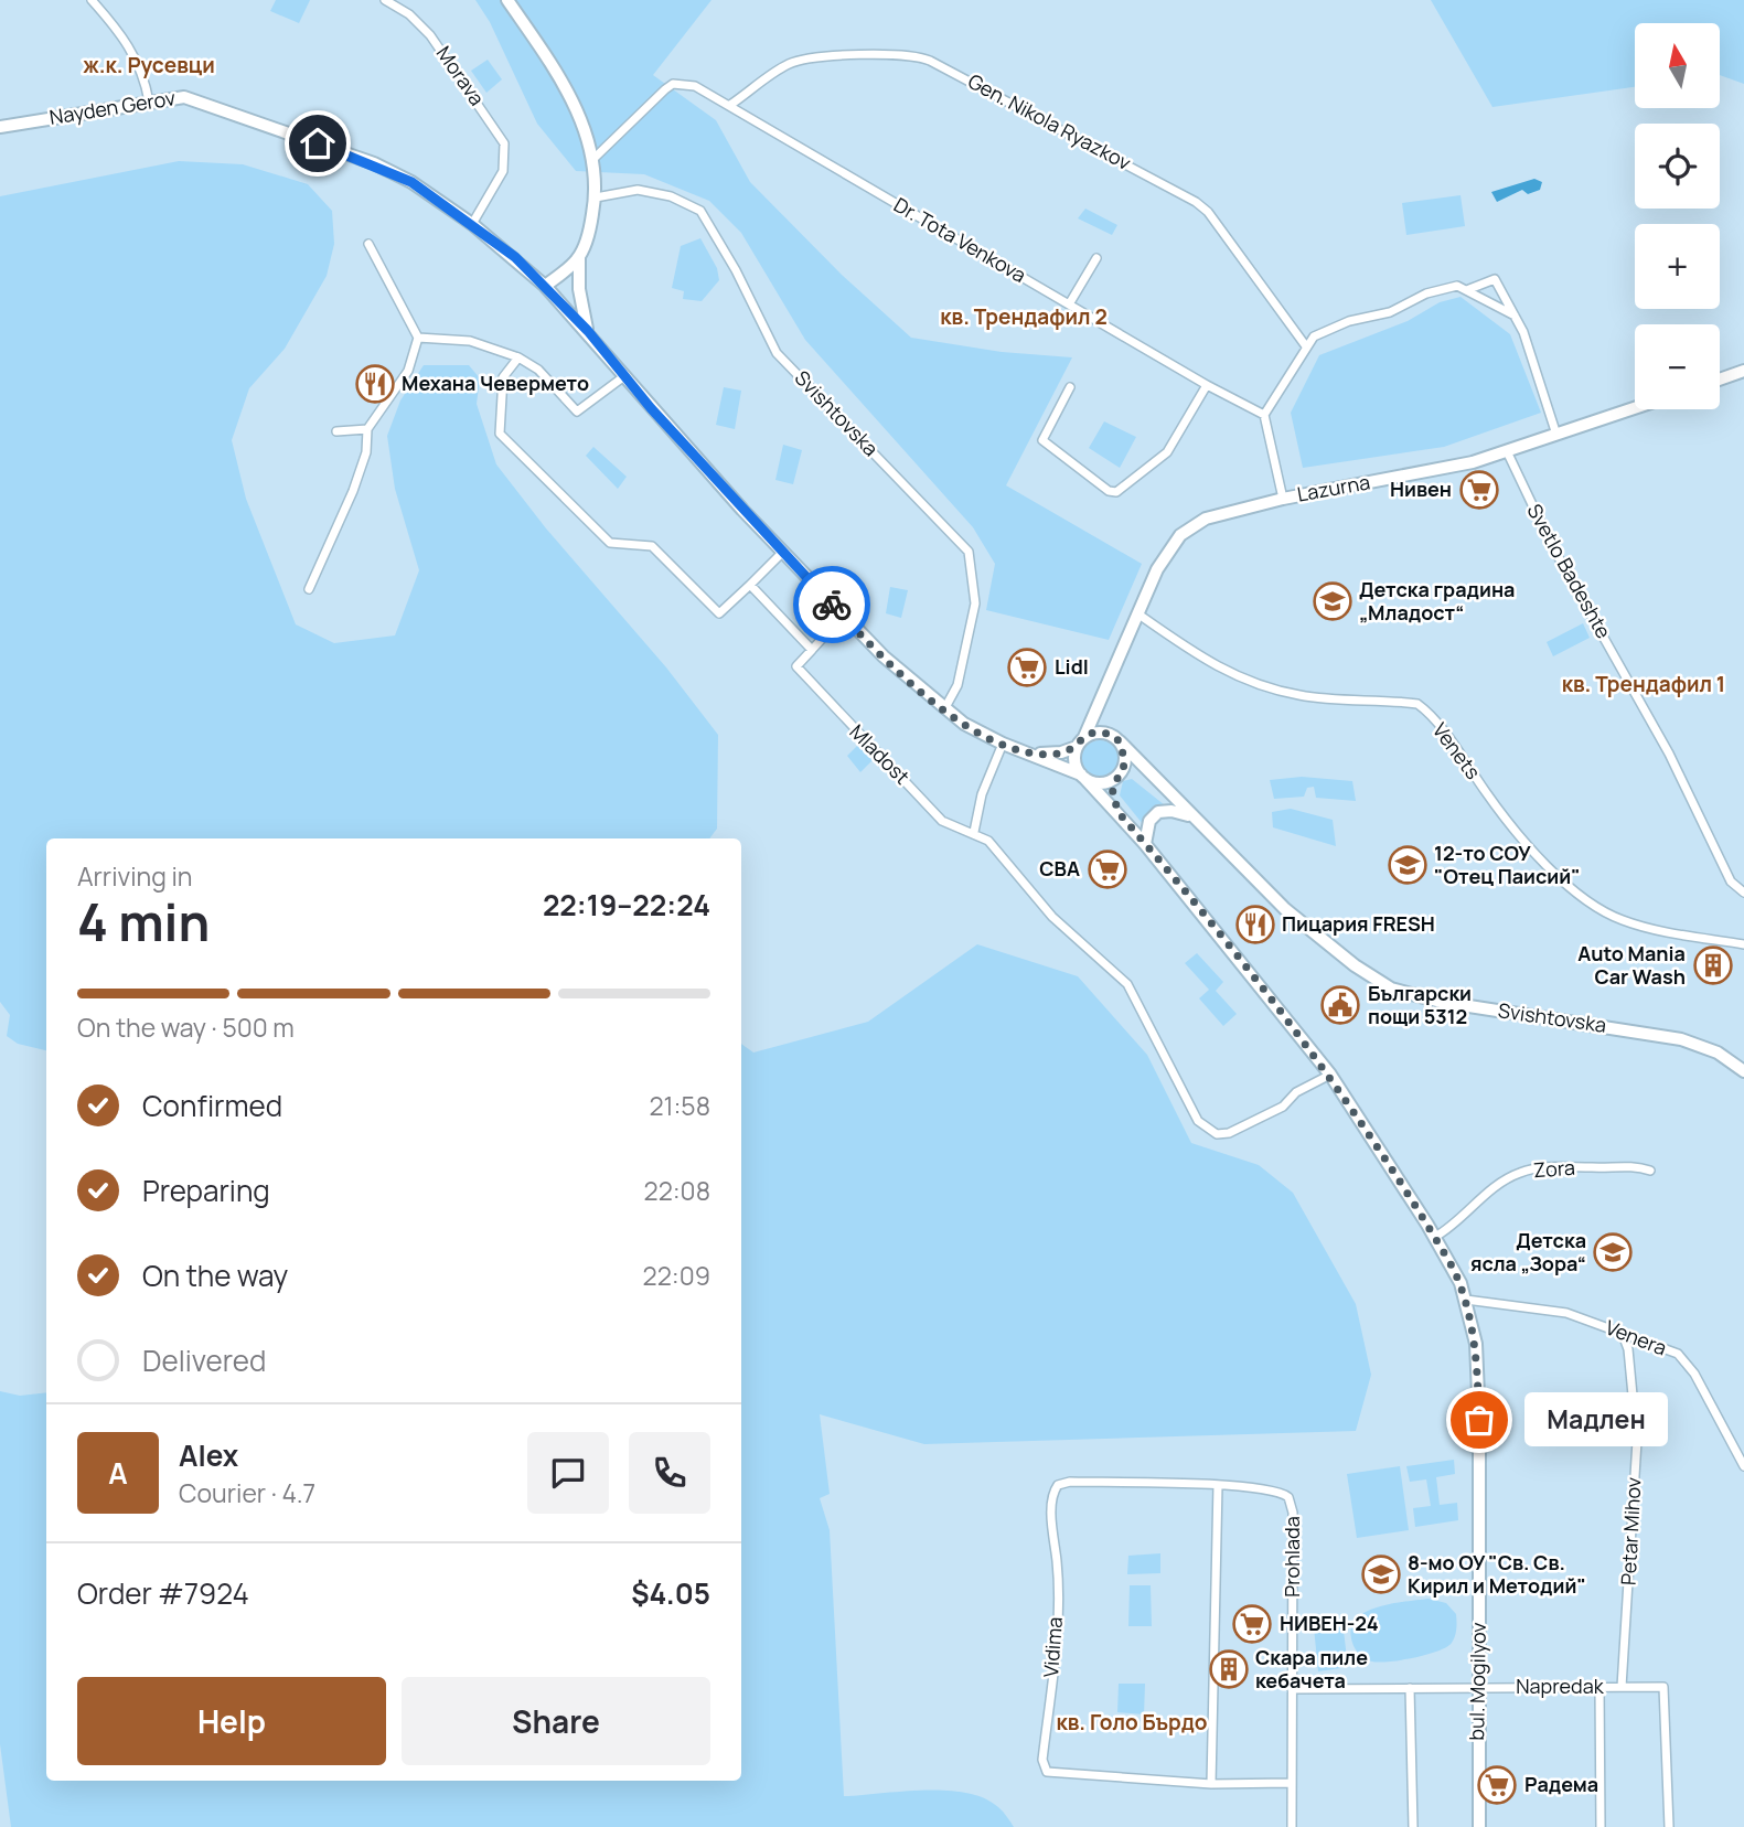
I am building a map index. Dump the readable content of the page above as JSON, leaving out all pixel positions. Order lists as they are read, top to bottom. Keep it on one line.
{"streets":{"street":["Morava","Nayden Gerov","Gen. Nikola Ryazkov","Dr. Tota Venkova","Svishtovska","Lazurna","Svetlo Badeshte","Venets","Mladost","Zora","Venera","Petar Mihov","Prohlada","Vidima","bul. Mogilyov","Napredak"]},"crossings":[["Morava","Nayden Gerov"],["Gen. Nikola Ryazkov","Dr. Tota Venkova"],["Svishtovska","Lazurna"],["Svishtovska","bul. Mogilyov"],["Lazurna","Svetlo Badeshte"],["Lazurna","Venets"],["Lazurna","bul. Mogilyov"],["Mladost","bul. Mogilyov"],["Zora","bul. Mogilyov"],["Venera","Petar Mihov"],["Venera","bul. Mogilyov"],["Petar Mihov","Napredak"],["Prohlada","Vidima"],["Prohlada","Napredak"],["bul. Mogilyov","Napredak"]],"districts":["ж.к. Русевци","кв. Трендафил 2","кв. Трендафил 1","кв. Голо Бърдо"],"places":{"restaurant":["Механа Чевермето","Пицария FRESH"],"supermarket":["Нивен","Lidl","CBA","НИВЕН-24","Радема"],"school or university":["Детска градина „Младост“","12-то СОУ \"Отец Паисий\"","Детска ясла „Зора“","8-мо ОУ \"Св. Св. Кирил и Методий\""],"building":["Auto Mania Car Wash","Скара пиле кебачета"],"public building":["Български пощи 5312"],"other":["Мадлен"]},"north":"top","page":{"map_buttons":["+","−"],"heading":["4 min","Arriving in","22:19–22:24"],"panel":["Alex","Courier · 4.7","Order #7924","$4.05"],"bar":"On the way · 500 m","list":[["Confirmed","21:58"],["Preparing","22:08"],["On the way","22:09"],"Delivered"],"bubble":"Мадлен","round":"A","buttons":["Help","Share"]}}
